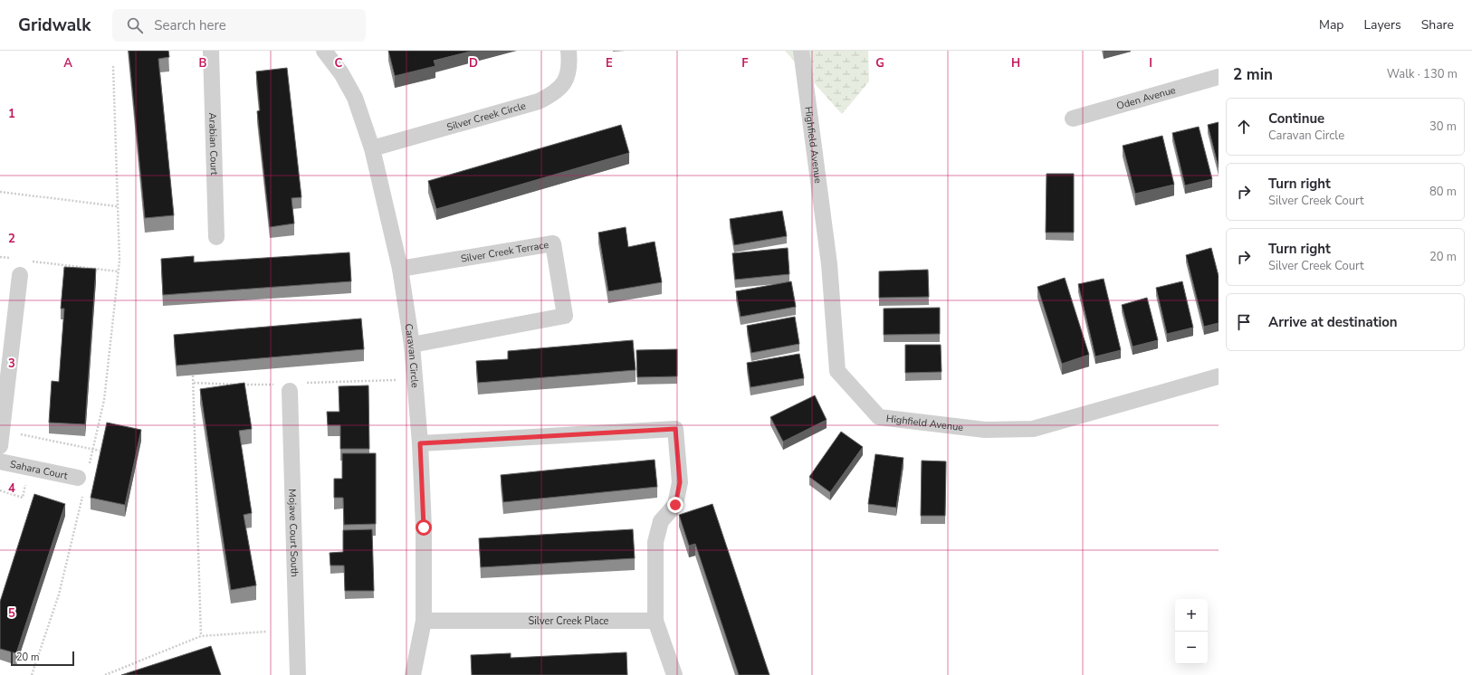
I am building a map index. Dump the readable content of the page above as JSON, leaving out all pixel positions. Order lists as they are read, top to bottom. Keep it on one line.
{"streets":{"street":["Oden Avenue","Silver Creek Circle","Arabian Court","Highfield Avenue","Silver Creek Terrace","Caravan Circle","Sahara Court","Mojave Court South","Silver Creek Place"]},"crossings":[["Silver Creek Circle","Caravan Circle"],["Silver Creek Terrace","Caravan Circle"],["Caravan Circle","Silver Creek Place"]],"scale_bar":"20 m","page":{"header":"Gridwalk","search":"Search here","nav":["Map","Layers","Share"],"heading":["2 min","Walk · 130 m"],"list":[["Continue","Caravan Circle","30 m"],["Turn right","Silver Creek Court","80 m"],["Turn right","Silver Creek Court","20 m"],"Arrive at destination"],"map_buttons":["+","−"],"scale":"20 m"},"grid":{"columns":["A","B","C","D","E","F","G","H","I"],"rows":["1","2","3","4","5"]}}
